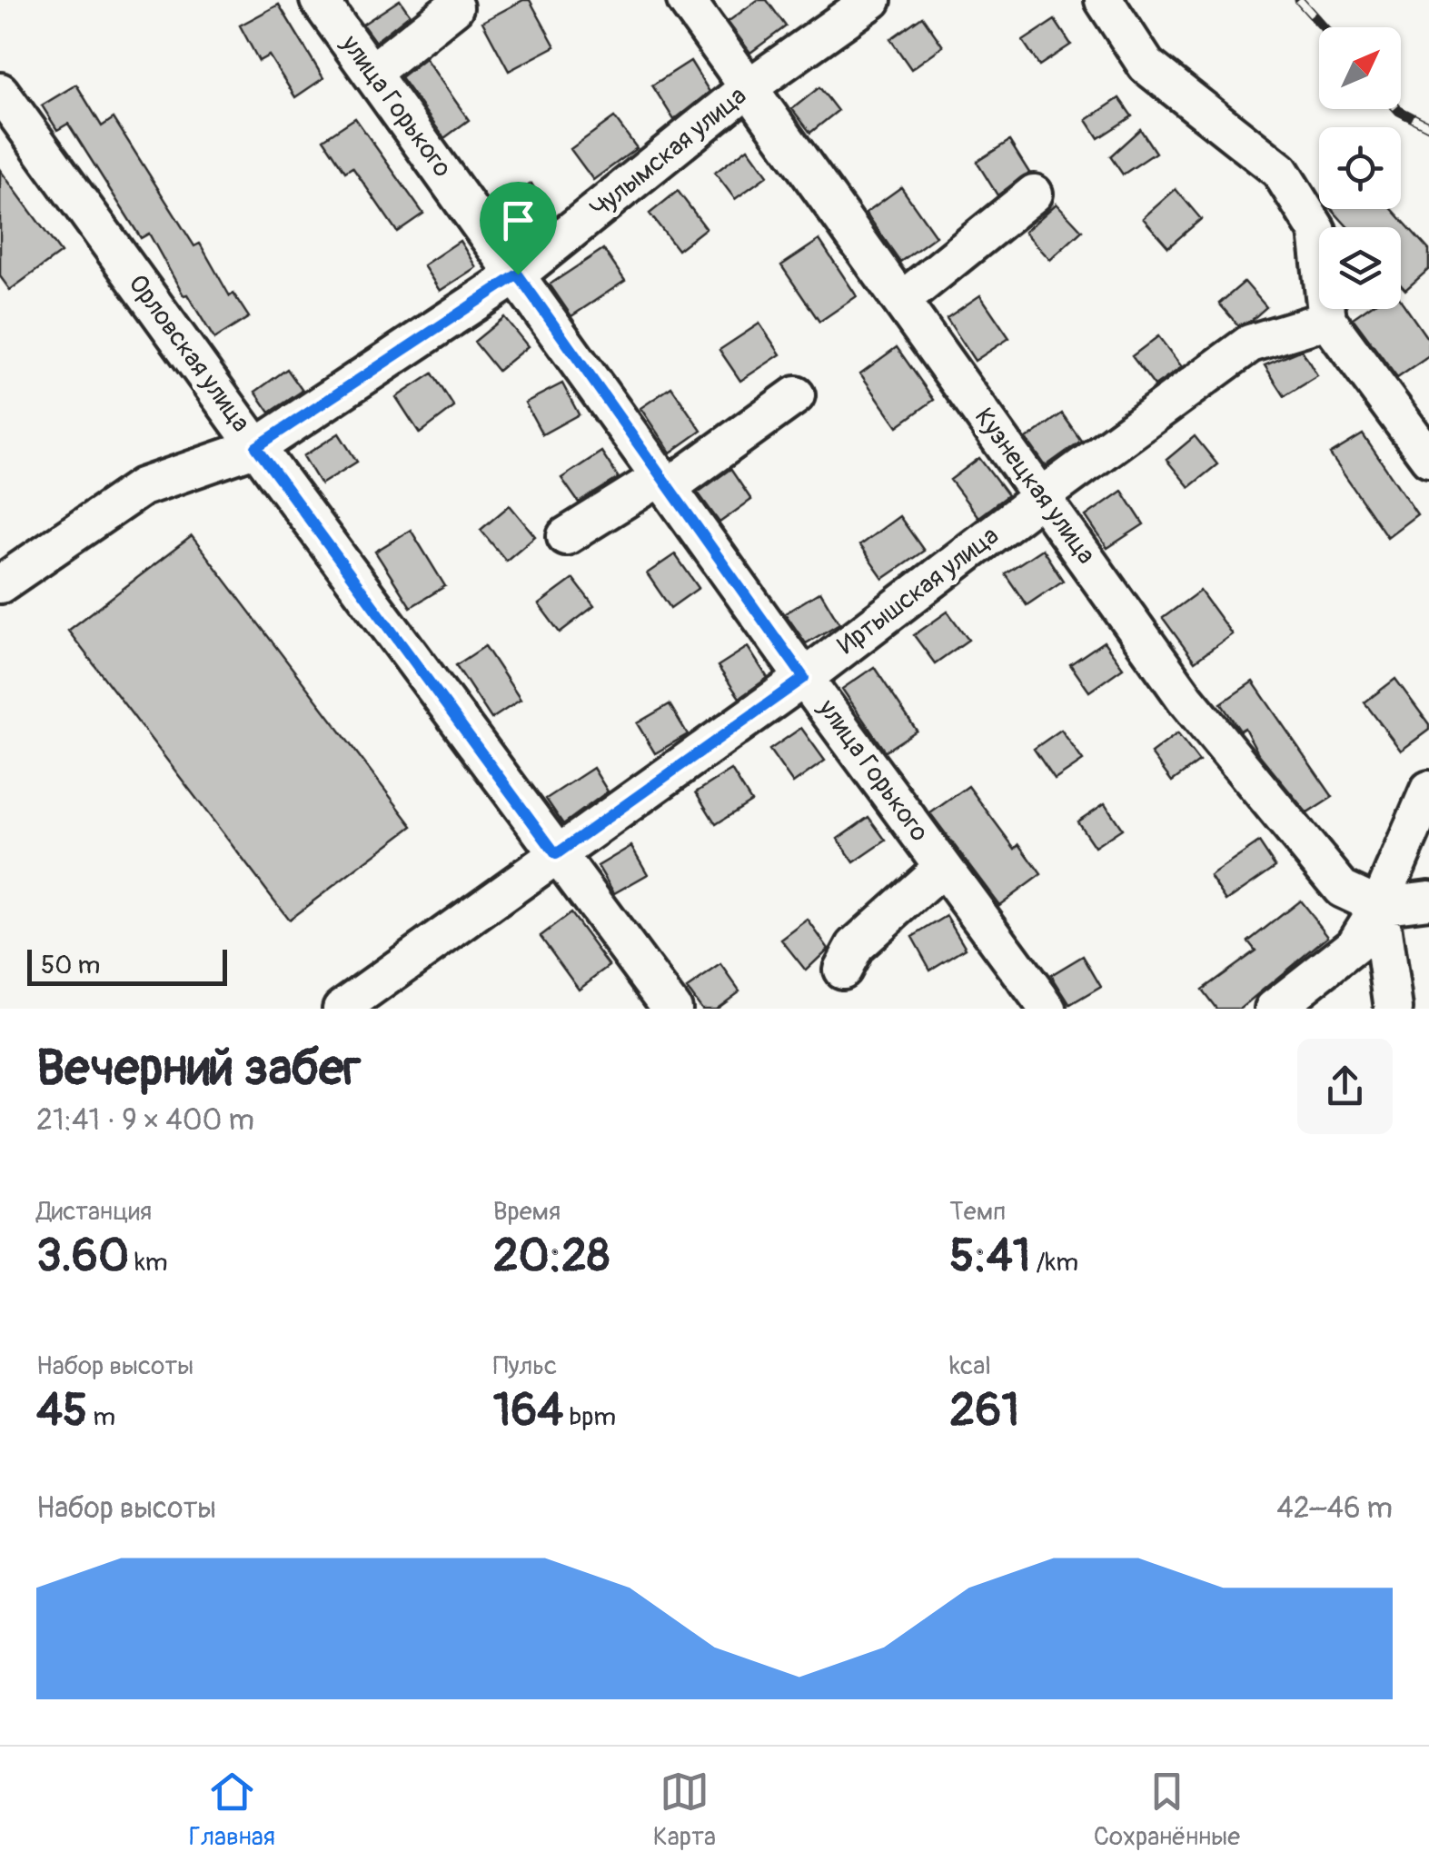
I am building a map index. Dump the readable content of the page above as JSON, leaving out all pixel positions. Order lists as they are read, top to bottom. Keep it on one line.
{"streets":{"street":["улица Горького","Чулымская улица","Орловская улица","Кузнецкая улица","Иртышская улица"]},"crossings":[["улица Горького","Чулымская улица"],["улица Горького","Иртышская улица"],["Чулымская улица","Орловская улица"],["Чулымская улица","Кузнецкая улица"],["Орловская улица","Иртышская улица"],["Кузнецкая улица","Иртышская улица"]],"scale_bar":"50 m","north":"top right","page":{"scale":"50 m","heading":["Вечерний забег","21:41 · 9 × 400 m"],"stats":[["Дистанция","3.60 km"],["Время","20:28"],["Темп","5:41 /km"],["Набор высоты","45 m"],["Пульс","164 bpm"],["kcal","261"]],"chart":["Набор высоты","42–46 m"],"tabs":["Главная","Карта","Сохранённые"]}}
